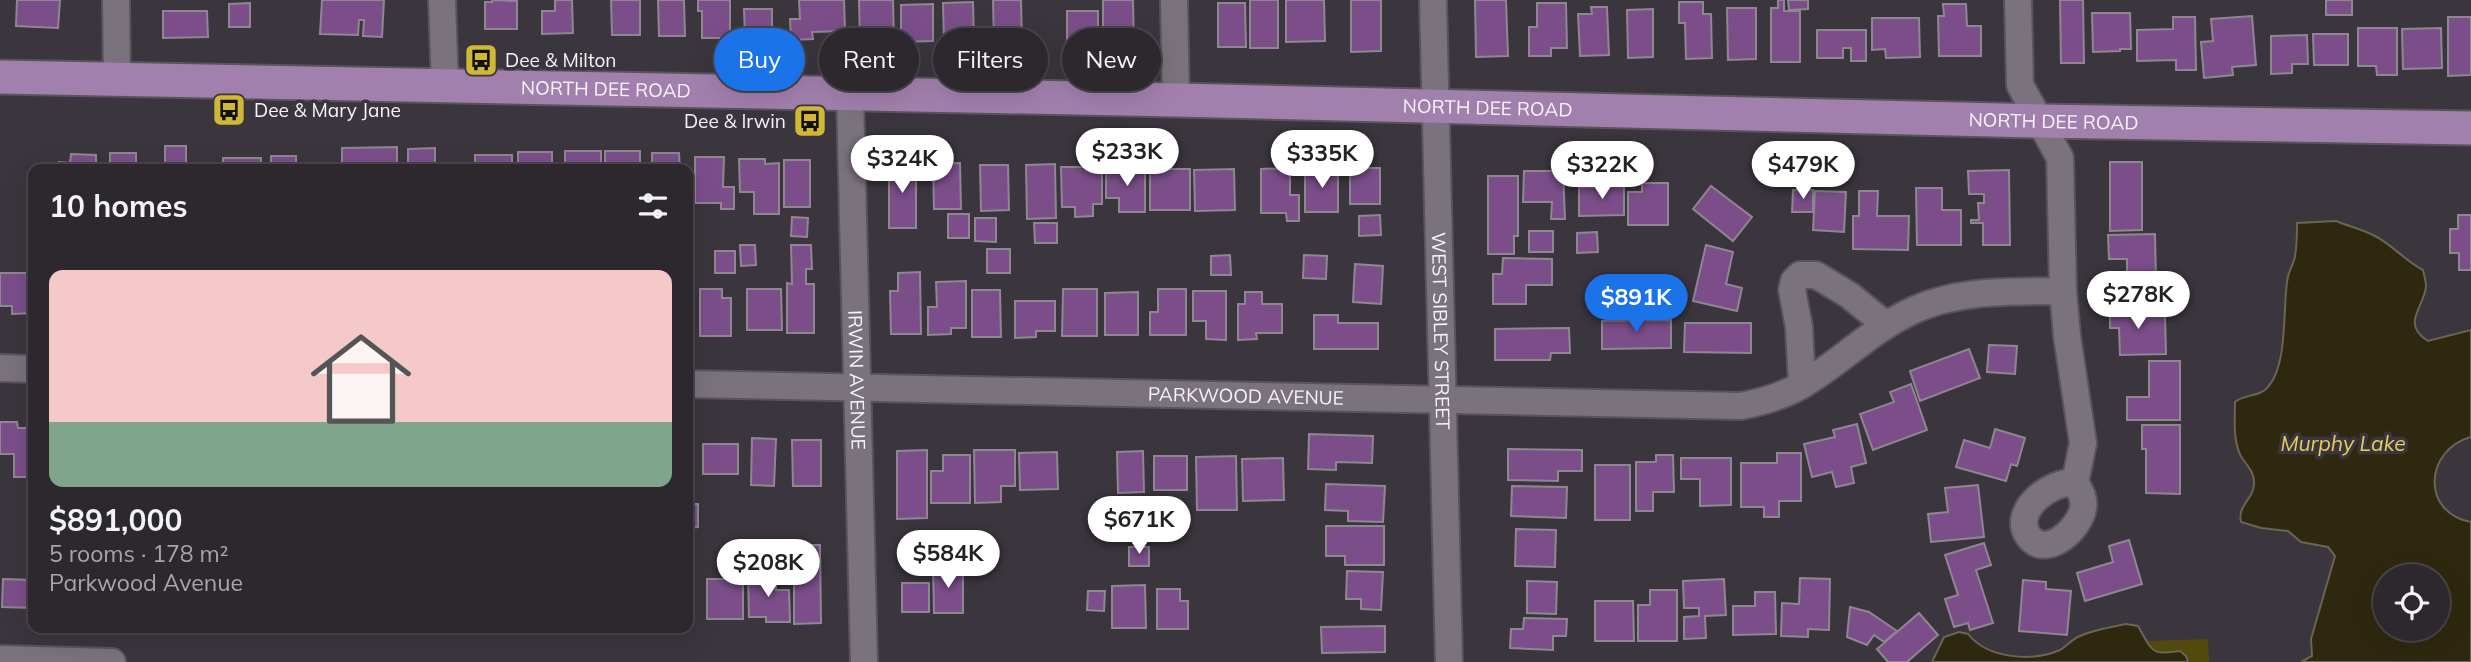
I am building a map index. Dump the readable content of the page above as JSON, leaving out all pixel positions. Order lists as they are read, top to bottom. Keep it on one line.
{"streets":{"main road":["NORTH DEE ROAD"],"street":["WEST SIBLEY STREET","IRWIN AVENUE","PARKWOOD AVENUE"]},"crossings":[["NORTH DEE ROAD","WEST SIBLEY STREET"],["NORTH DEE ROAD","IRWIN AVENUE"],["WEST SIBLEY STREET","PARKWOOD AVENUE"],["IRWIN AVENUE","PARKWOOD AVENUE"]],"water":["Murphy Lake"],"places":{"bus stop":["Dee & Milton","Dee & Mary Jane","Dee & Irwin"]},"page":{"chip":["Buy","Rent","Filters","New"],"price":["$233K","$335K","$324K","$322K","$479K","$278K","$891K","$671K","$584K","$208K"],"heading":"10 homes","list":[{"name":"$891,000","note":"5 rooms · 178 m² · Parkwood Avenue"}]}}
